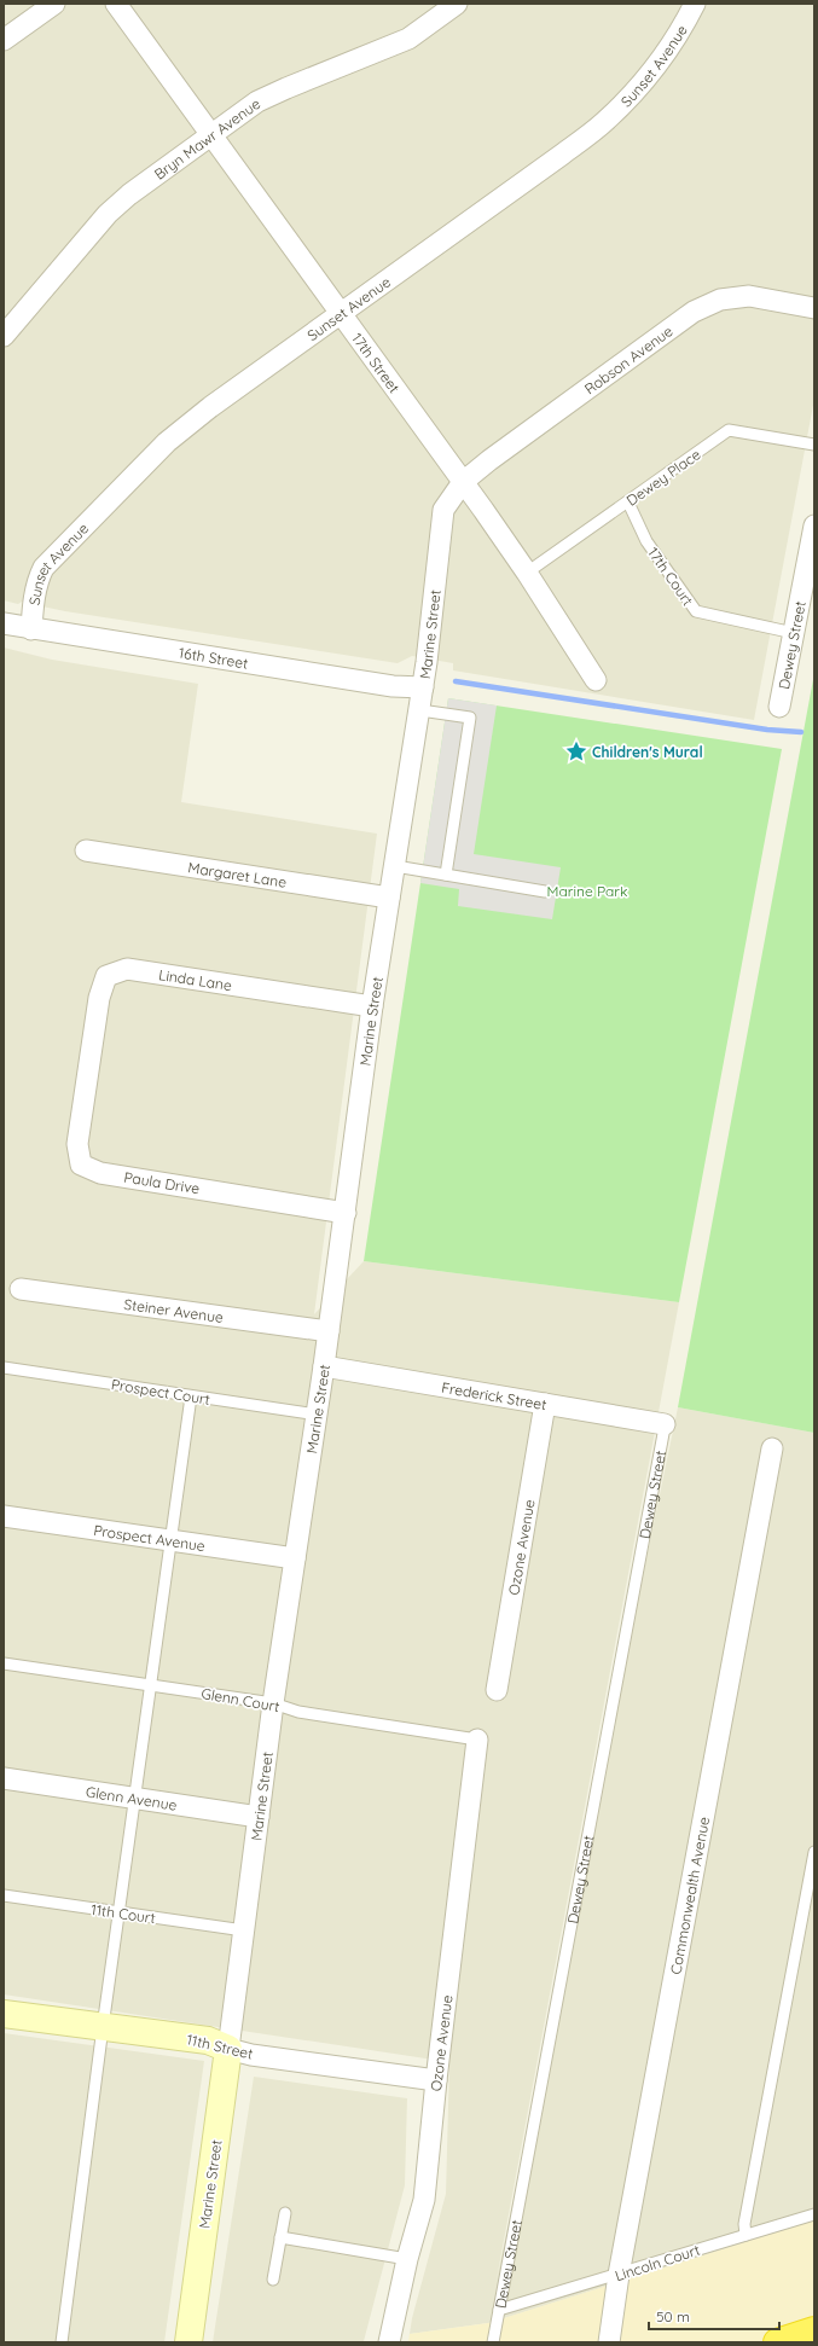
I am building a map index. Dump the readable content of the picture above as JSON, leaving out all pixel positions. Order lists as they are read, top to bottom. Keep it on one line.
{"streets":{"street":["Sunset Avenue","Bryn Mawr Avenue","Robson Avenue","17th Street","Marine Street","Dewey Street","16th Street","Margaret Lane","Linda Lane","Paula Drive","Steiner Avenue","Frederick Street","Prospect Avenue","Ozone Avenue","Glenn Avenue","Commonwealth Avenue","11th Street"],"lane":["Dewey Place","17th Court","Prospect Court","Glenn Court","11th Court","Lincoln Court"]},"crossings":[["Sunset Avenue","17th Street"],["Sunset Avenue","16th Street"],["Bryn Mawr Avenue","17th Street"],["Robson Avenue","17th Street"],["Robson Avenue","Marine Street"],["17th Street","Dewey Place"],["17th Street","Marine Street"],["Dewey Place","17th Court"],["17th Court","Dewey Street"],["Marine Street","16th Street"],["Marine Street","Margaret Lane"],["Marine Street","Linda Lane"],["Marine Street","Paula Drive"],["Marine Street","Steiner Avenue"],["Marine Street","Prospect Court"],["Marine Street","Frederick Street"],["Marine Street","Prospect Avenue"],["Marine Street","Glenn Court"],["Marine Street","Glenn Avenue"],["Marine Street","11th Court"],["Marine Street","11th Street"],["Dewey Street","Frederick Street"],["Dewey Street","Lincoln Court"],["Linda Lane","Paula Drive"],["Frederick Street","Ozone Avenue"],["Ozone Avenue","Glenn Court"],["Ozone Avenue","11th Street"],["Commonwealth Avenue","Lincoln Court"]],"parks":["Marine Park"],"places":{"place":["Children's Mural"]},"scale_bar":"50 m"}
